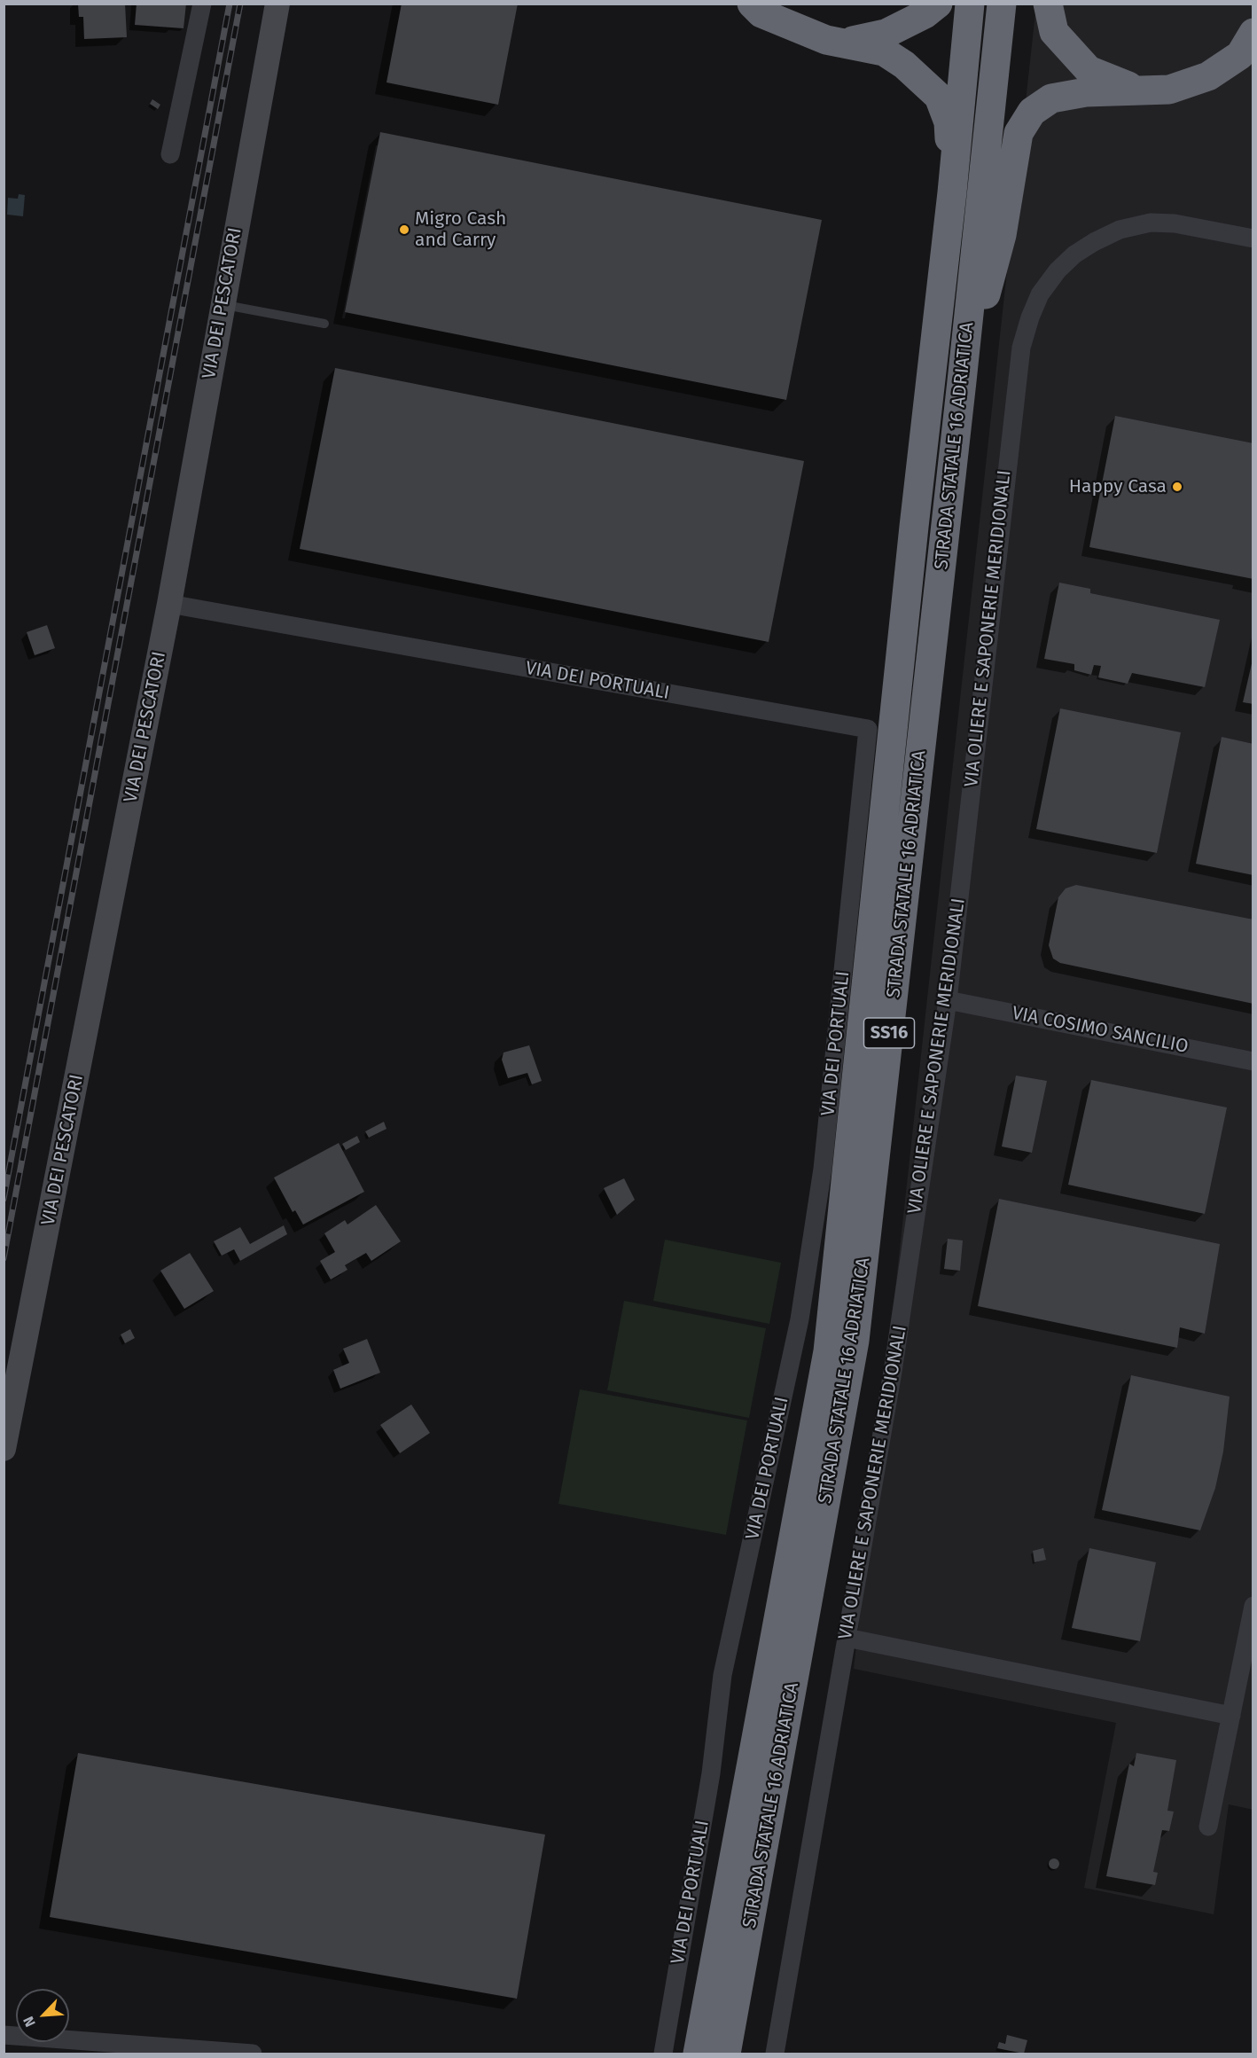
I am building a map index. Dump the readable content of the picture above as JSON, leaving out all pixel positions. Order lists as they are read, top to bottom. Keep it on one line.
{"streets":{"highway":["STRADA STATALE 16 ADRIATICA","SS16"],"street":["VIA DEI PESCATORI","VIA OLIERE E SAPONERIE MERIDIONALI","VIA DEI PORTUALI","VIA COSIMO SANCILIO"]},"crossings":[["VIA DEI PESCATORI","VIA DEI PORTUALI"],["VIA OLIERE E SAPONERIE MERIDIONALI","VIA COSIMO SANCILIO"]],"places":["Migro Cash and Carry","Happy Casa"],"north":"bottom left"}
